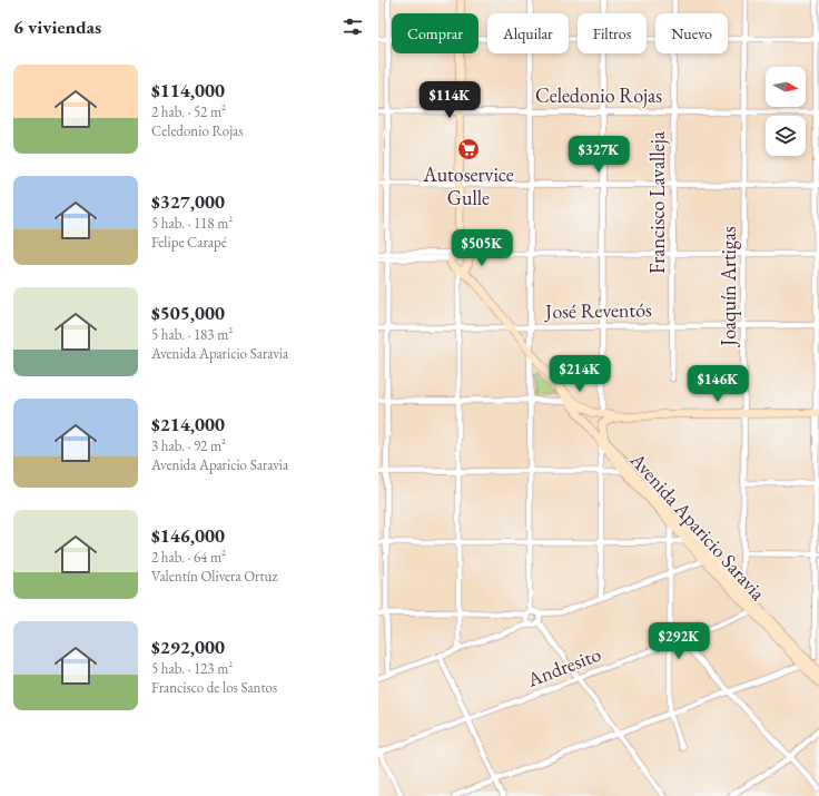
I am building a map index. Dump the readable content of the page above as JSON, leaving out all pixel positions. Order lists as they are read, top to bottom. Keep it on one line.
{"streets":{"street":["Celedonio Rojas","Francisco Lavalleja","Joaquín Artigas","José Reventós","Avenida Aparicio Saravia","Andresito"]},"crossings":[["Celedonio Rojas","Francisco Lavalleja"],["Celedonio Rojas","Joaquín Artigas"],["Francisco Lavalleja","José Reventós"],["Joaquín Artigas","José Reventós"],["Joaquín Artigas","Avenida Aparicio Saravia"],["José Reventós","Avenida Aparicio Saravia"],["Avenida Aparicio Saravia","Andresito"]],"places":{"supermarket":["Autoservice Gulle"]},"north":"right","page":{"heading":"6 viviendas","chip":["Comprar","Alquilar","Filtros","Nuevo"],"list":[{"name":"$114,000","note":"2 hab. · 52 m² · Celedonio Rojas"},{"name":"$327,000","note":"5 hab. · 118 m² · Felipe Carapé"},{"name":"$505,000","note":"5 hab. · 183 m² · Avenida Aparicio Saravia"},{"name":"$214,000","note":"3 hab. · 92 m² · Avenida Aparicio Saravia"},{"name":"$146,000","note":"2 hab. · 64 m² · Valentín Olivera Ortuz"},{"name":"$292,000","note":"5 hab. · 123 m² · Francisco de los Santos"}],"price":["$114K","$327K","$505K","$214K","$146K","$292K"]}}
